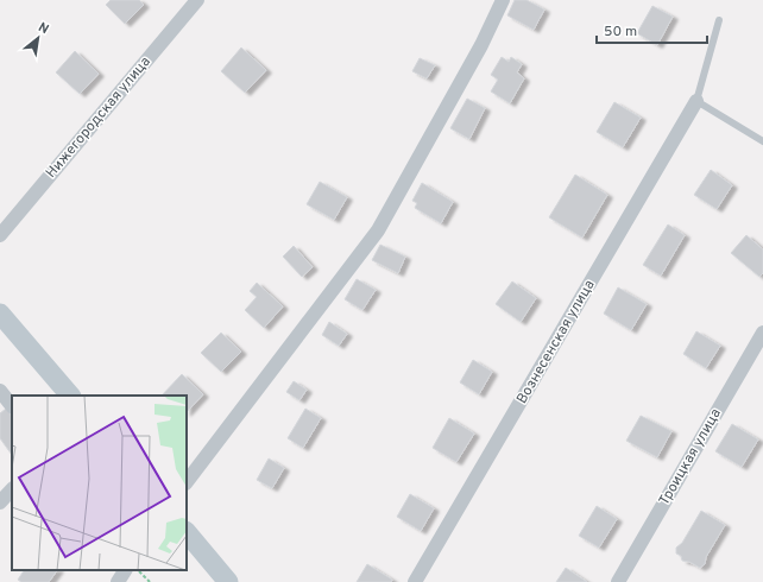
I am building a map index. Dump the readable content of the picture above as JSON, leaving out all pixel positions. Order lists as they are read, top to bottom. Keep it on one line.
{"streets":{"street":["Нижегородская улица","Вознесенская улица","Троицкая улица"]},"scale_bar":"50 m","north":"top right"}
